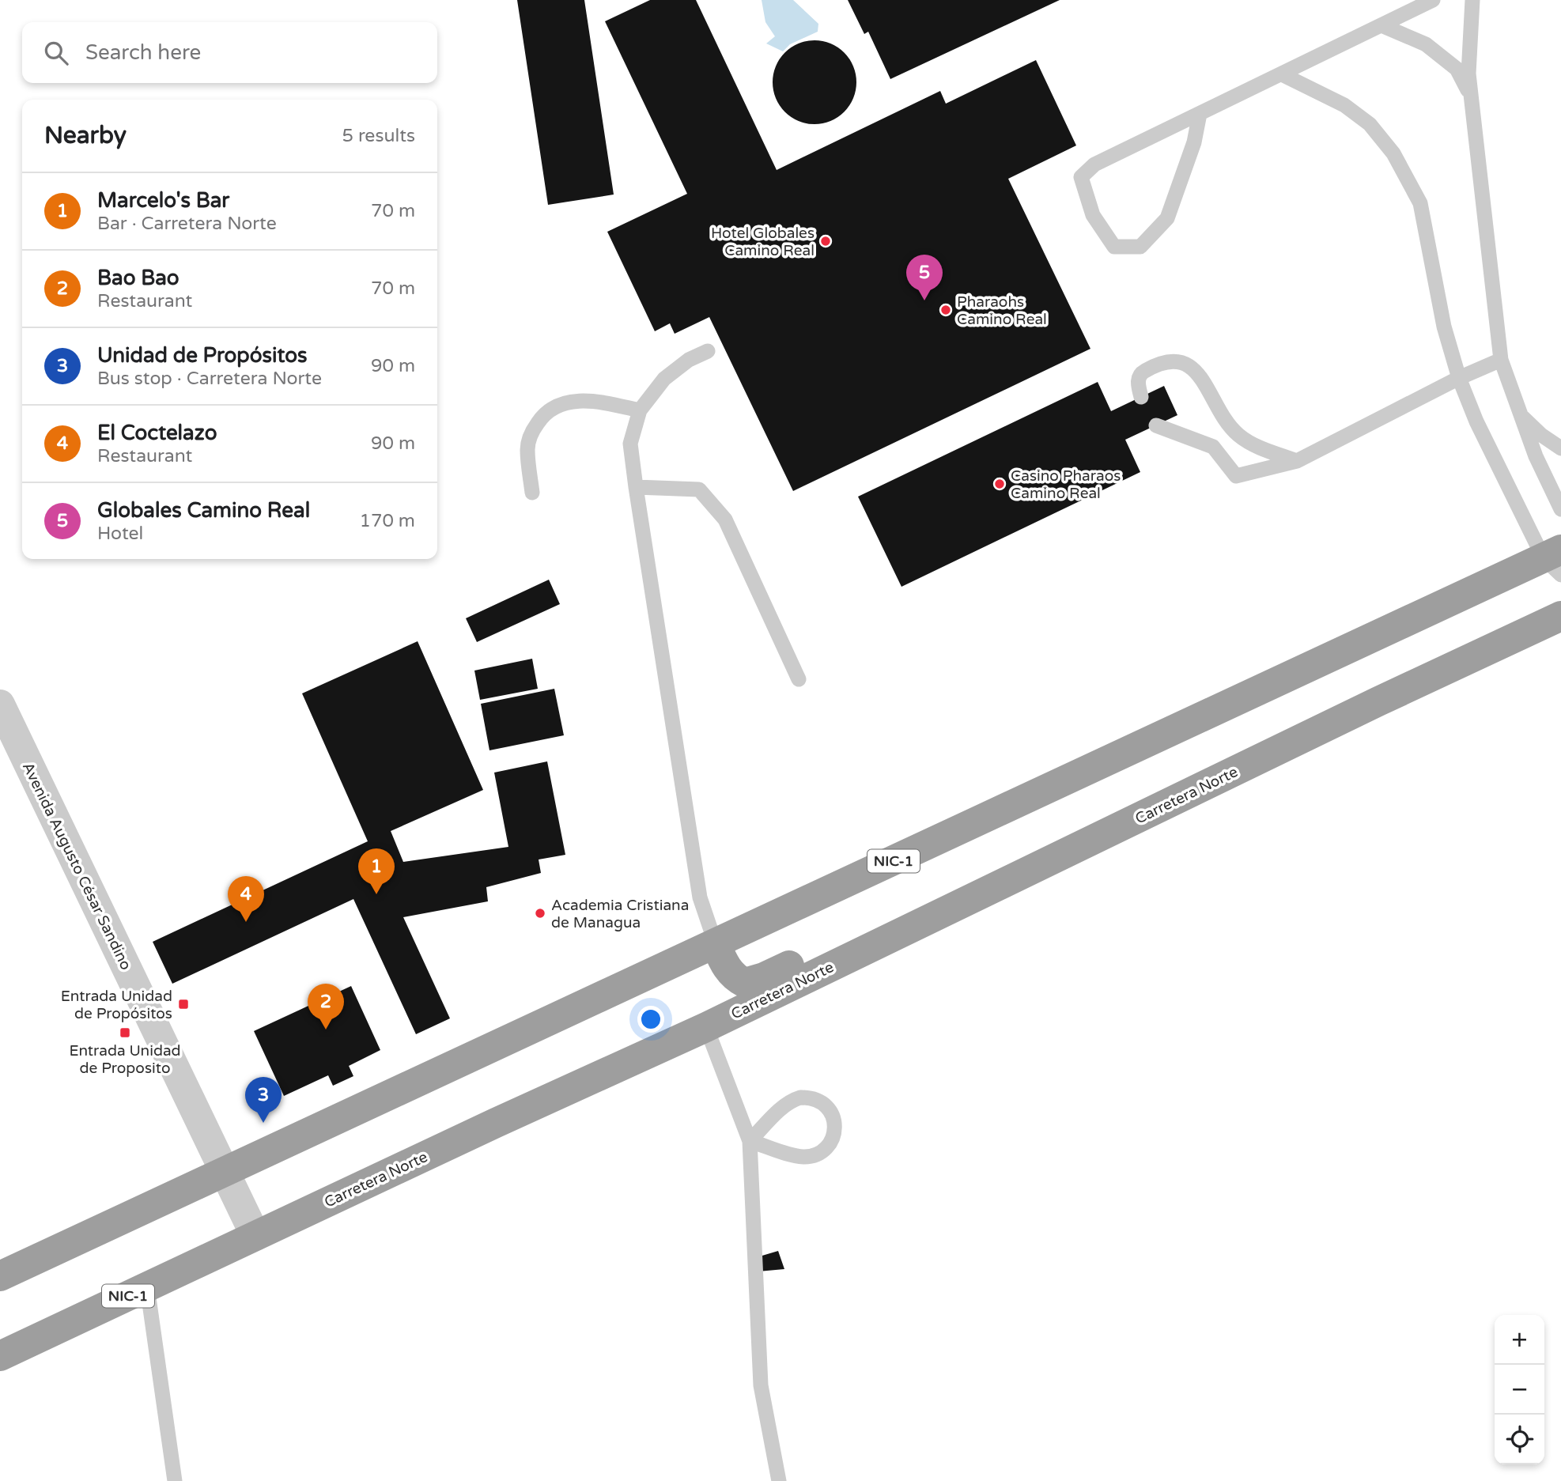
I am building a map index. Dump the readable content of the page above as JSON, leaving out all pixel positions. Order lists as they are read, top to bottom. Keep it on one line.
{"streets":{"highway":["Carretera Norte","NIC-1"],"street":["Avenida Augusto César Sandino"]},"crossings":[["Carretera Norte","Avenida Augusto César Sandino"],["NIC-1","Avenida Augusto César Sandino"]],"places":{"other":["Hotel Globales Camino Real","Pharaohs Camino Real","Casino Pharaos Camino Real","Academia Cristiana de Managua"],"transit":["Entrada Unidad de Propósitos","Entrada Unidad de Proposito"]},"page":{"search":"Search here","heading":["Nearby","5 results"],"list":[{"mark":"1","name":"Marcelo's Bar","note":"Bar · Carretera Norte","value":"70 m"},{"mark":"2","name":"Bao Bao","note":"Restaurant","value":"70 m"},{"mark":"3","name":"Unidad de Propósitos","note":"Bus stop · Carretera Norte","value":"90 m"},{"mark":"4","name":"El Coctelazo","note":"Restaurant","value":"90 m"},{"mark":"5","name":"Globales Camino Real","note":"Hotel","value":"170 m"}],"pins":["5","1","4","2","3"],"map_buttons":["+","−"]}}
